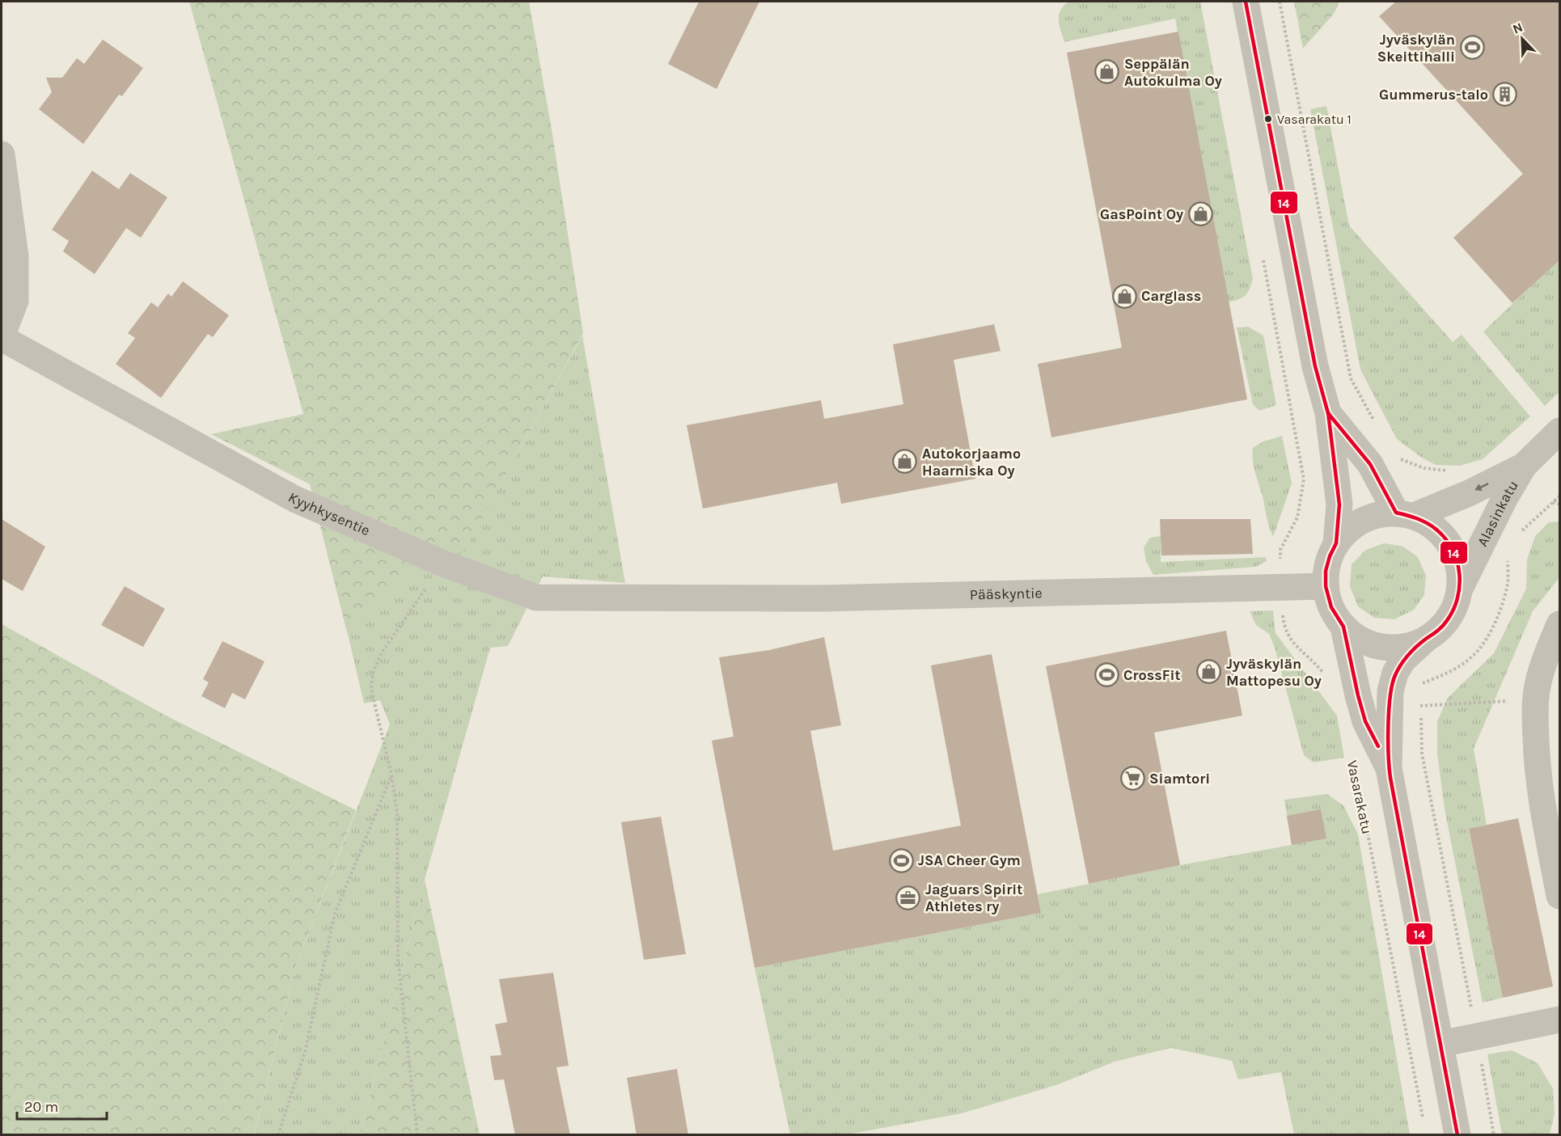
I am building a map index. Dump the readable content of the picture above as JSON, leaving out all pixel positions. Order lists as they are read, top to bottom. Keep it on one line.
{"streets":{"street":["Kyyhkysentie","Alasinkatu","Pääskyntie","Vasarakatu"]},"crossings":[["Kyyhkysentie","Pääskyntie"],["Alasinkatu","Pääskyntie"],["Alasinkatu","Vasarakatu"],["Pääskyntie","Vasarakatu"]],"one_way":["Alasinkatu"],"places":{"sports":["Jyväskylän Skeittihalli","CrossFit","JSA Cheer Gym"],"shop":["Seppälän Autokulma Oy","GasPoint Oy","Carglass","Autokorjaamo Haarniska Oy","Jyväskylän Mattopesu Oy"],"building":["Gummerus-talo"],"other":["Vasarakatu 1"],"supermarket":["Siamtori"],"office":["Jaguars Spirit Athletes ry"]},"lines":["transit line 14"],"scale_bar":"20 m","north":"top left"}
